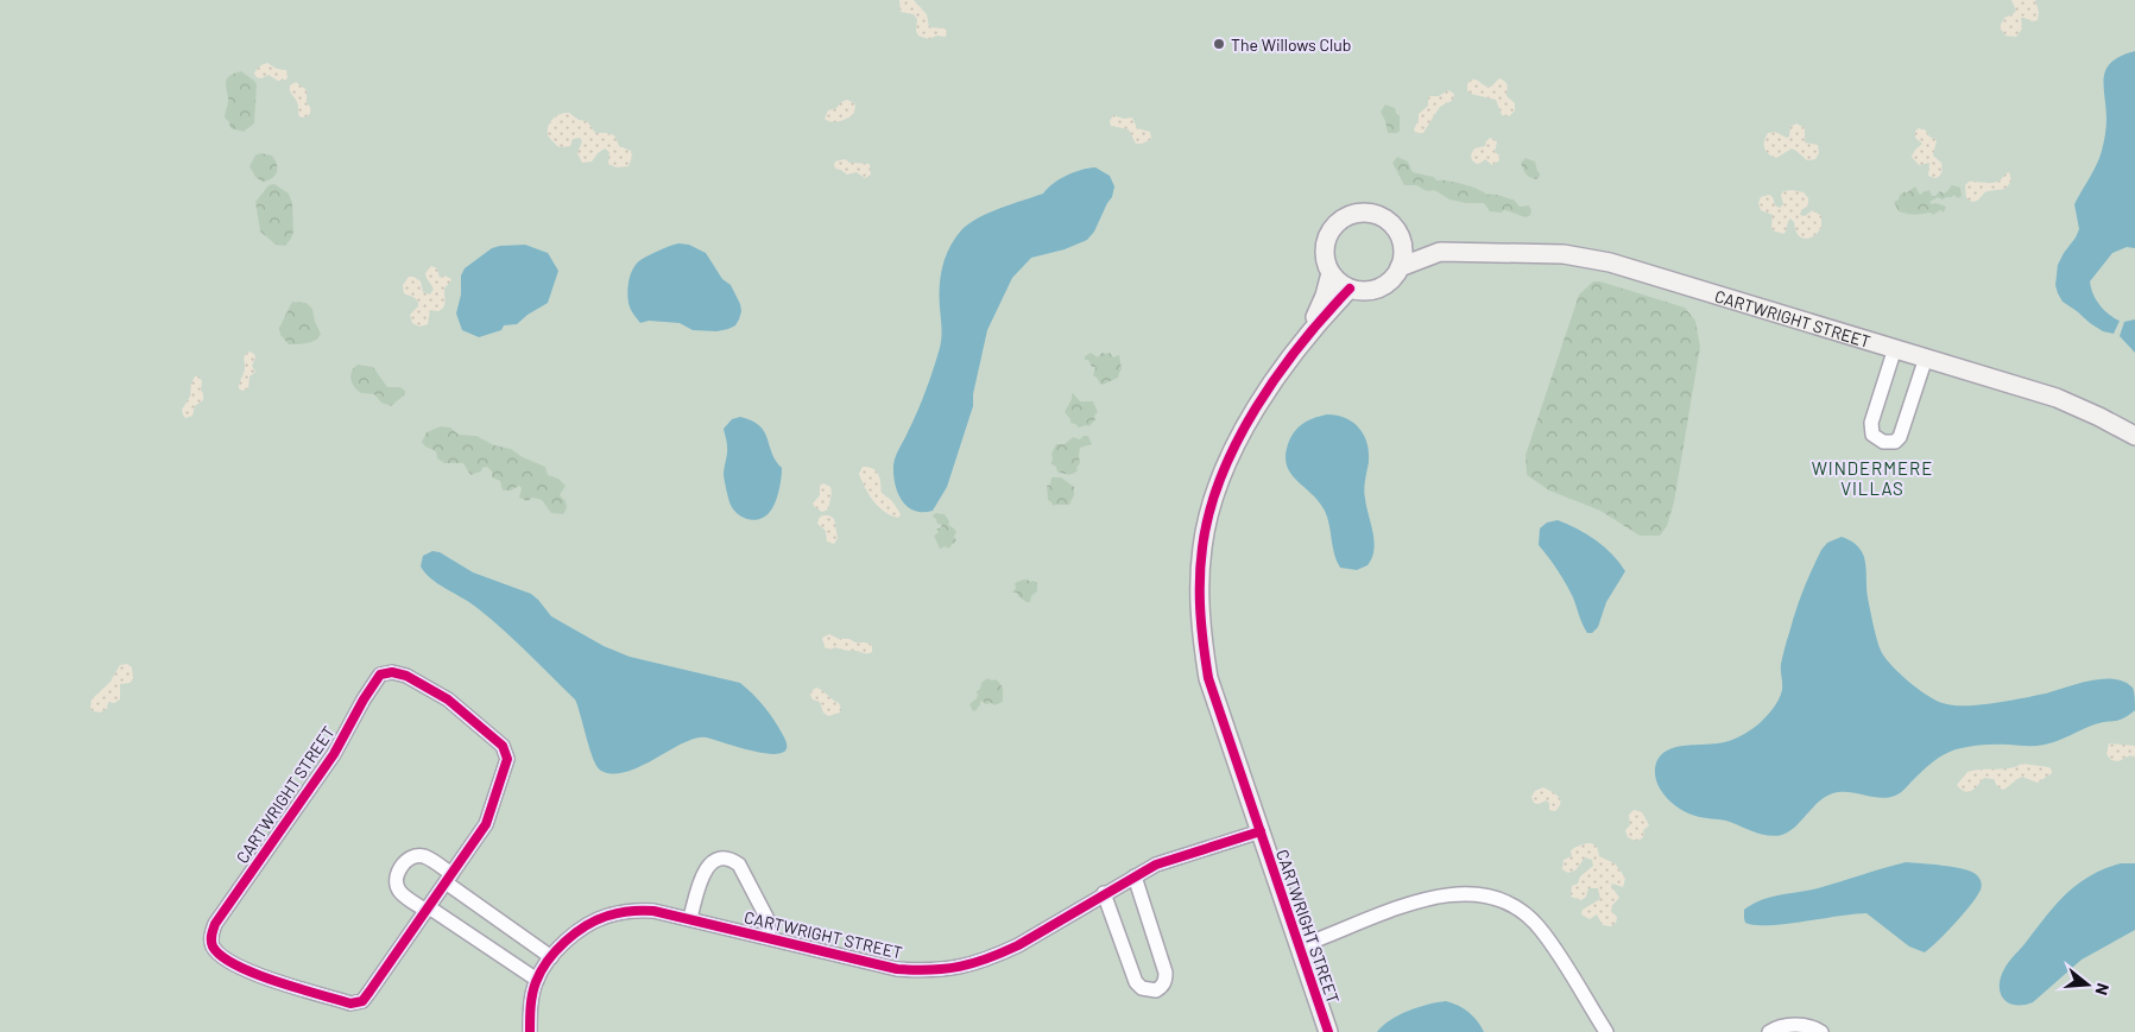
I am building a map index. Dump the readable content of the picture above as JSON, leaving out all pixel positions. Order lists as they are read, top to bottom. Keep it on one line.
{"streets":{"street":["CARTWRIGHT STREET"]},"districts":["WINDERMERE VILLAS"],"places":["The Willows Club"],"north":"right"}
